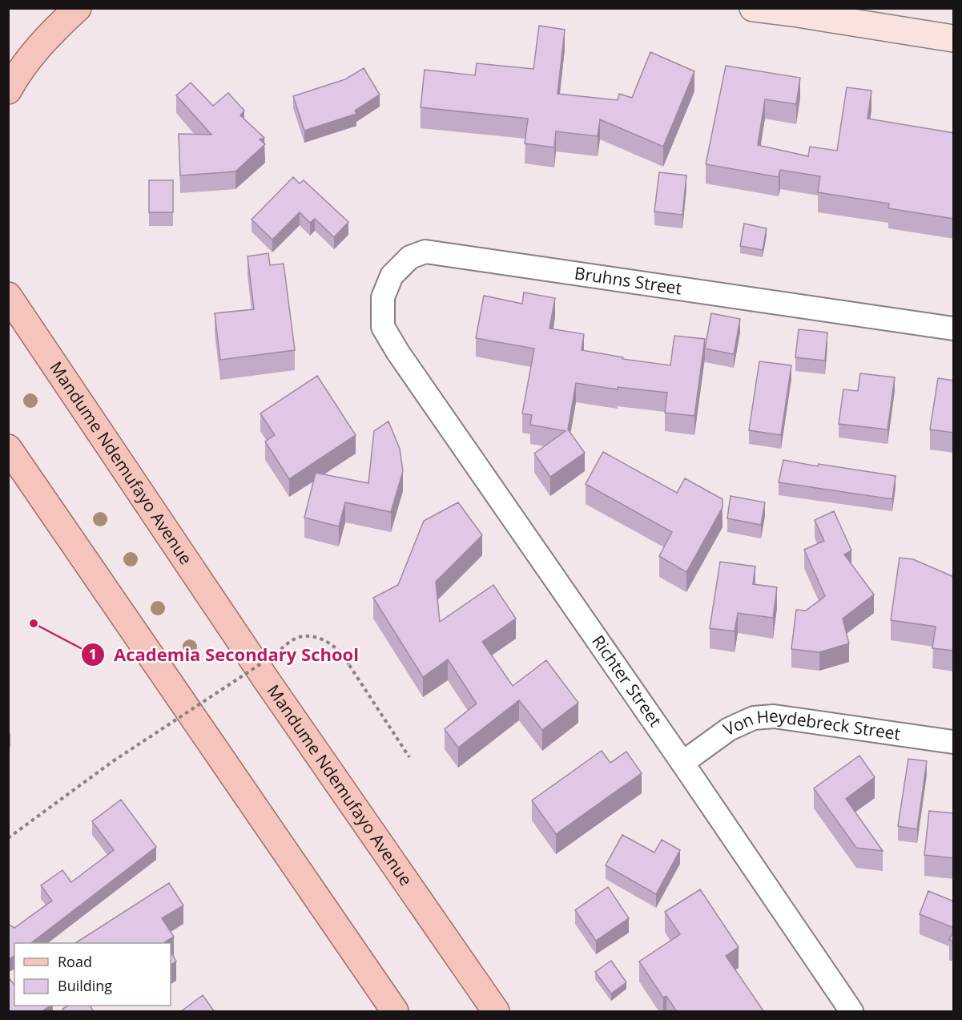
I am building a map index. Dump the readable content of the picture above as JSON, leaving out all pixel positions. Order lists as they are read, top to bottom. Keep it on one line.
{"streets":{"main road":["Mandume Ndemufayo Avenue"],"street":["Bruhns Street","Richter Street","Von Heydebreck Street"]},"crossings":[["Bruhns Street","Richter Street"],["Richter Street","Von Heydebreck Street"]],"places":["Academia Secondary School"],"legend":["Road","Building"]}
